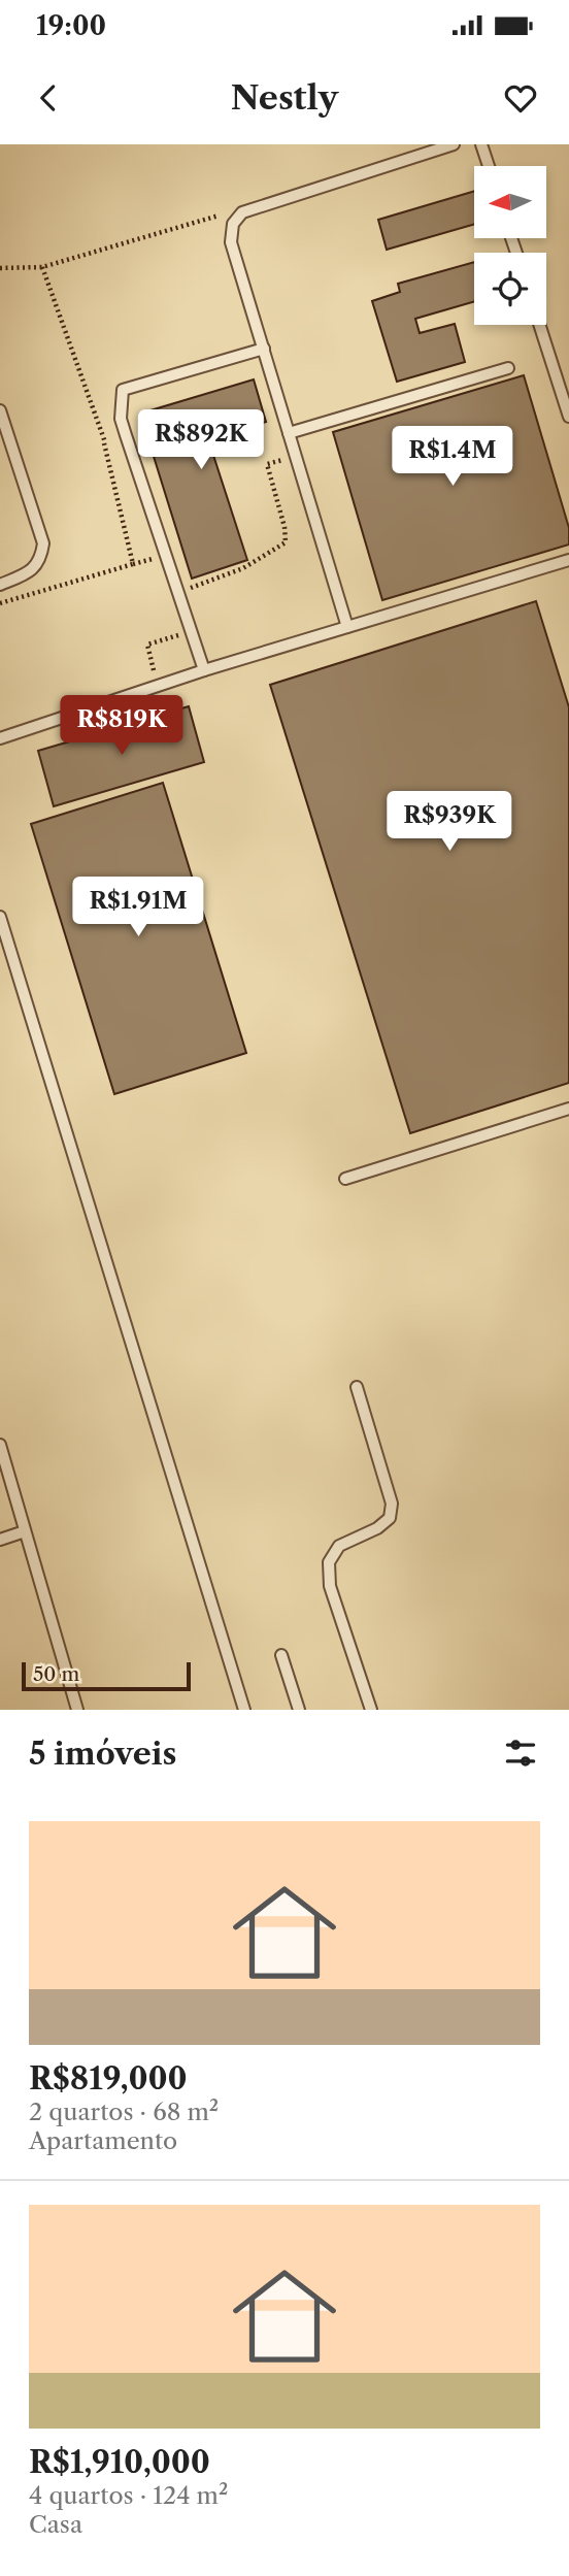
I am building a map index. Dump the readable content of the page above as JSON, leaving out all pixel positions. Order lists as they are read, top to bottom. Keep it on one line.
{"scale_bar":"50 m","north":"left","page":{"status":"19:00","header":"Nestly","price":["R$892K","R$1.4M","R$819K","R$939K","R$1.91M"],"scale":"50 m","heading":"5 imóveis","list":[{"name":"R$819,000","note":"2 quartos · 68 m² · Apartamento"},{"name":"R$1,910,000","note":"4 quartos · 124 m² · Casa"}]}}
